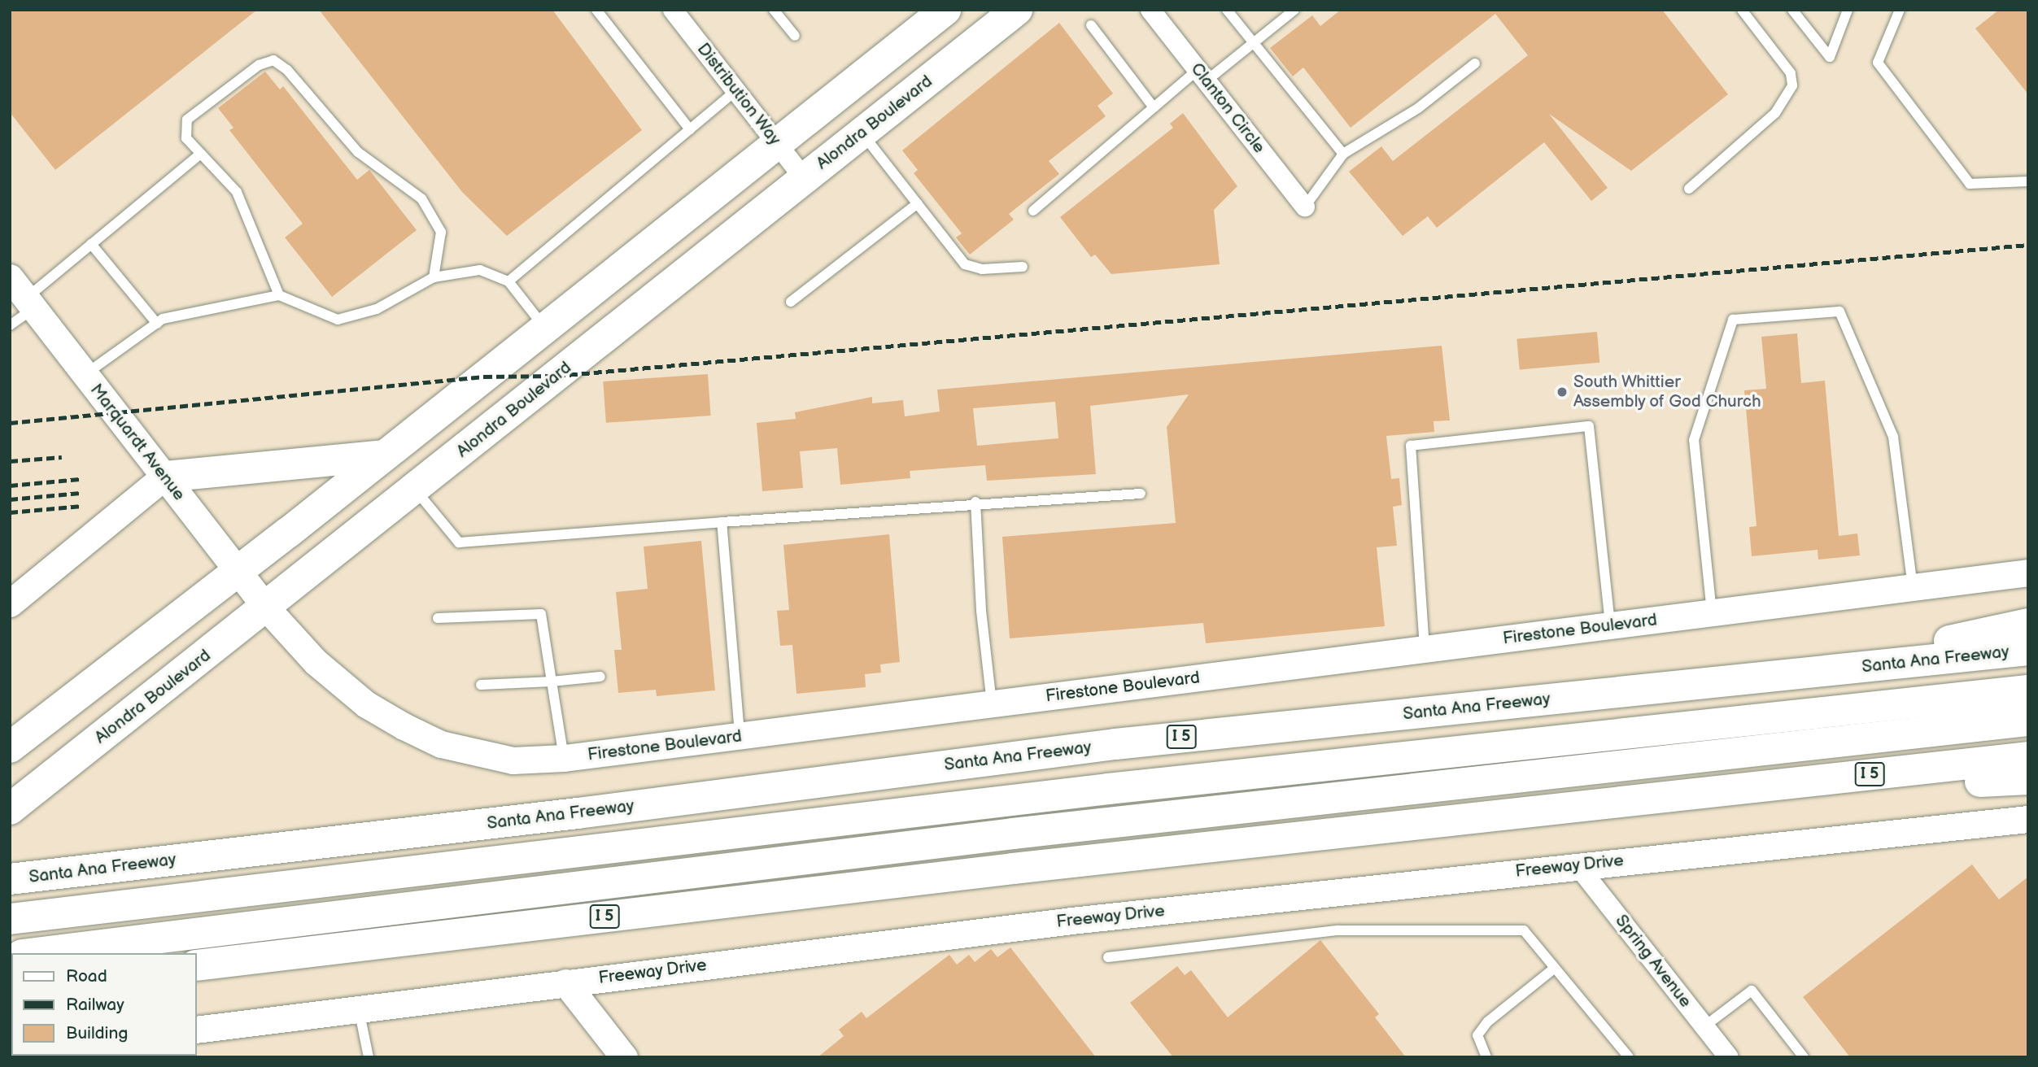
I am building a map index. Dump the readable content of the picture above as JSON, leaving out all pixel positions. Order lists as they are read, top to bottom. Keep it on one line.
{"streets":{"main road":["Alondra Boulevard","Santa Ana Freeway","I 5"],"street":["Distribution Way","Clanton Circle","Marquardt Avenue","Firestone Boulevard","Freeway Drive","Spring Avenue"]},"crossings":[["Distribution Way","Alondra Boulevard"],["Alondra Boulevard","Marquardt Avenue"],["Alondra Boulevard","Firestone Boulevard"],["Marquardt Avenue","Firestone Boulevard"],["Freeway Drive","Spring Avenue"]],"places":["South Whittier Assembly of God Church"],"legend":["Road","Railway","Building"]}
